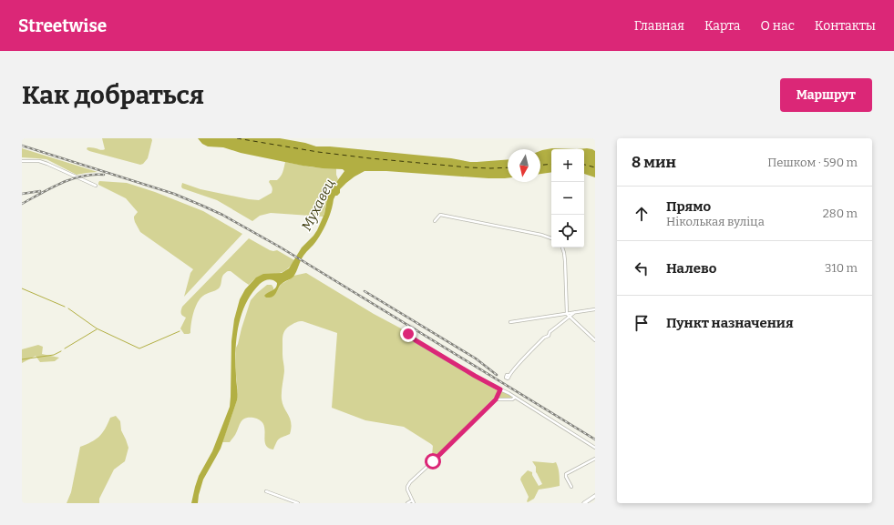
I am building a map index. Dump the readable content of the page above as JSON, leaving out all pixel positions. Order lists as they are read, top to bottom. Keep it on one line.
{"water":["Мухавец"],"north":"bottom","page":{"header":"Streetwise","nav":["Главная","Карта","О нас","Контакты"],"buttons":"Маршрут","title":"Как добраться","heading":["8 мин","Пешком · 590 m"],"map_buttons":["+","−"],"list":[["Прямо","Ніколькая вуліца","280 m"],["Налево","310 m"],"Пункт назначения"]}}
